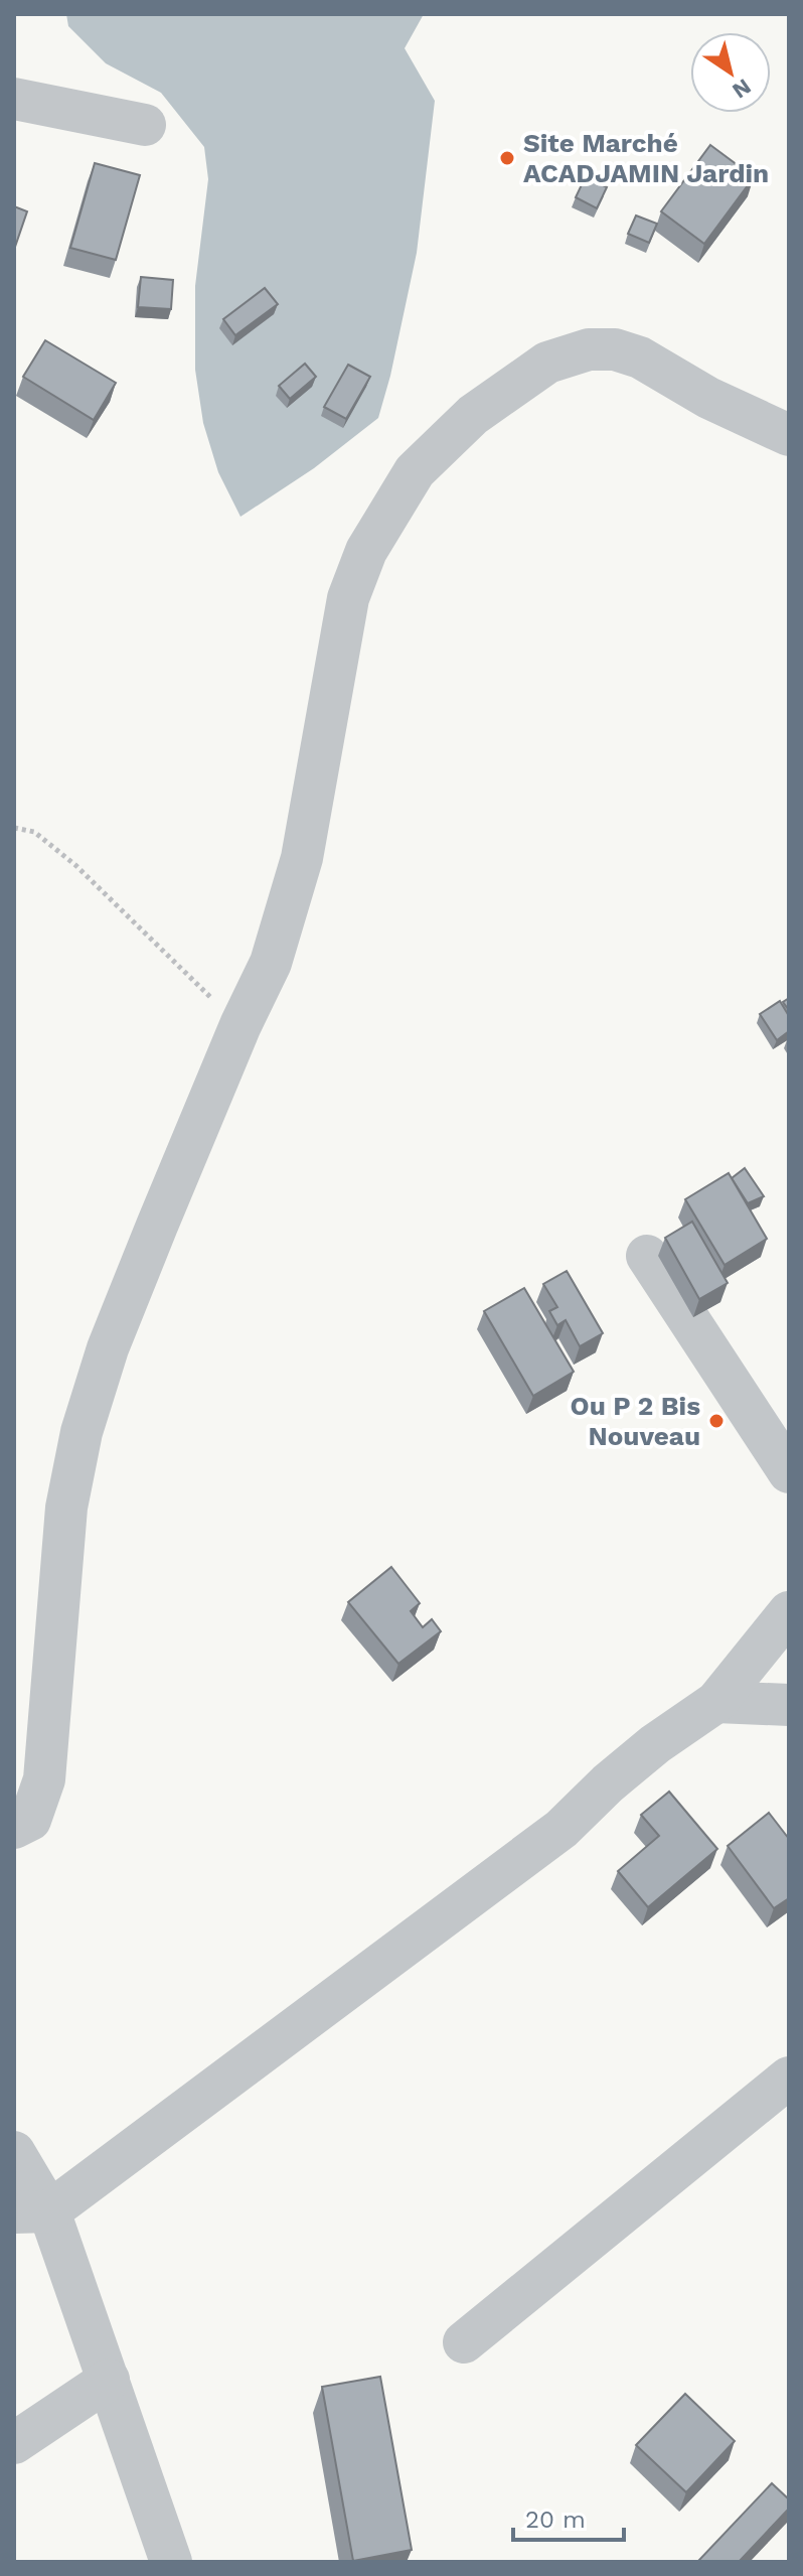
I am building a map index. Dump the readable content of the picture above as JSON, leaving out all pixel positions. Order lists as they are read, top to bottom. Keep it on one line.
{"places":["Site Marché ACADJAMIN Jardin","Ou P 2 Bis Nouveau"],"scale_bar":"20 m","north":"bottom right"}
